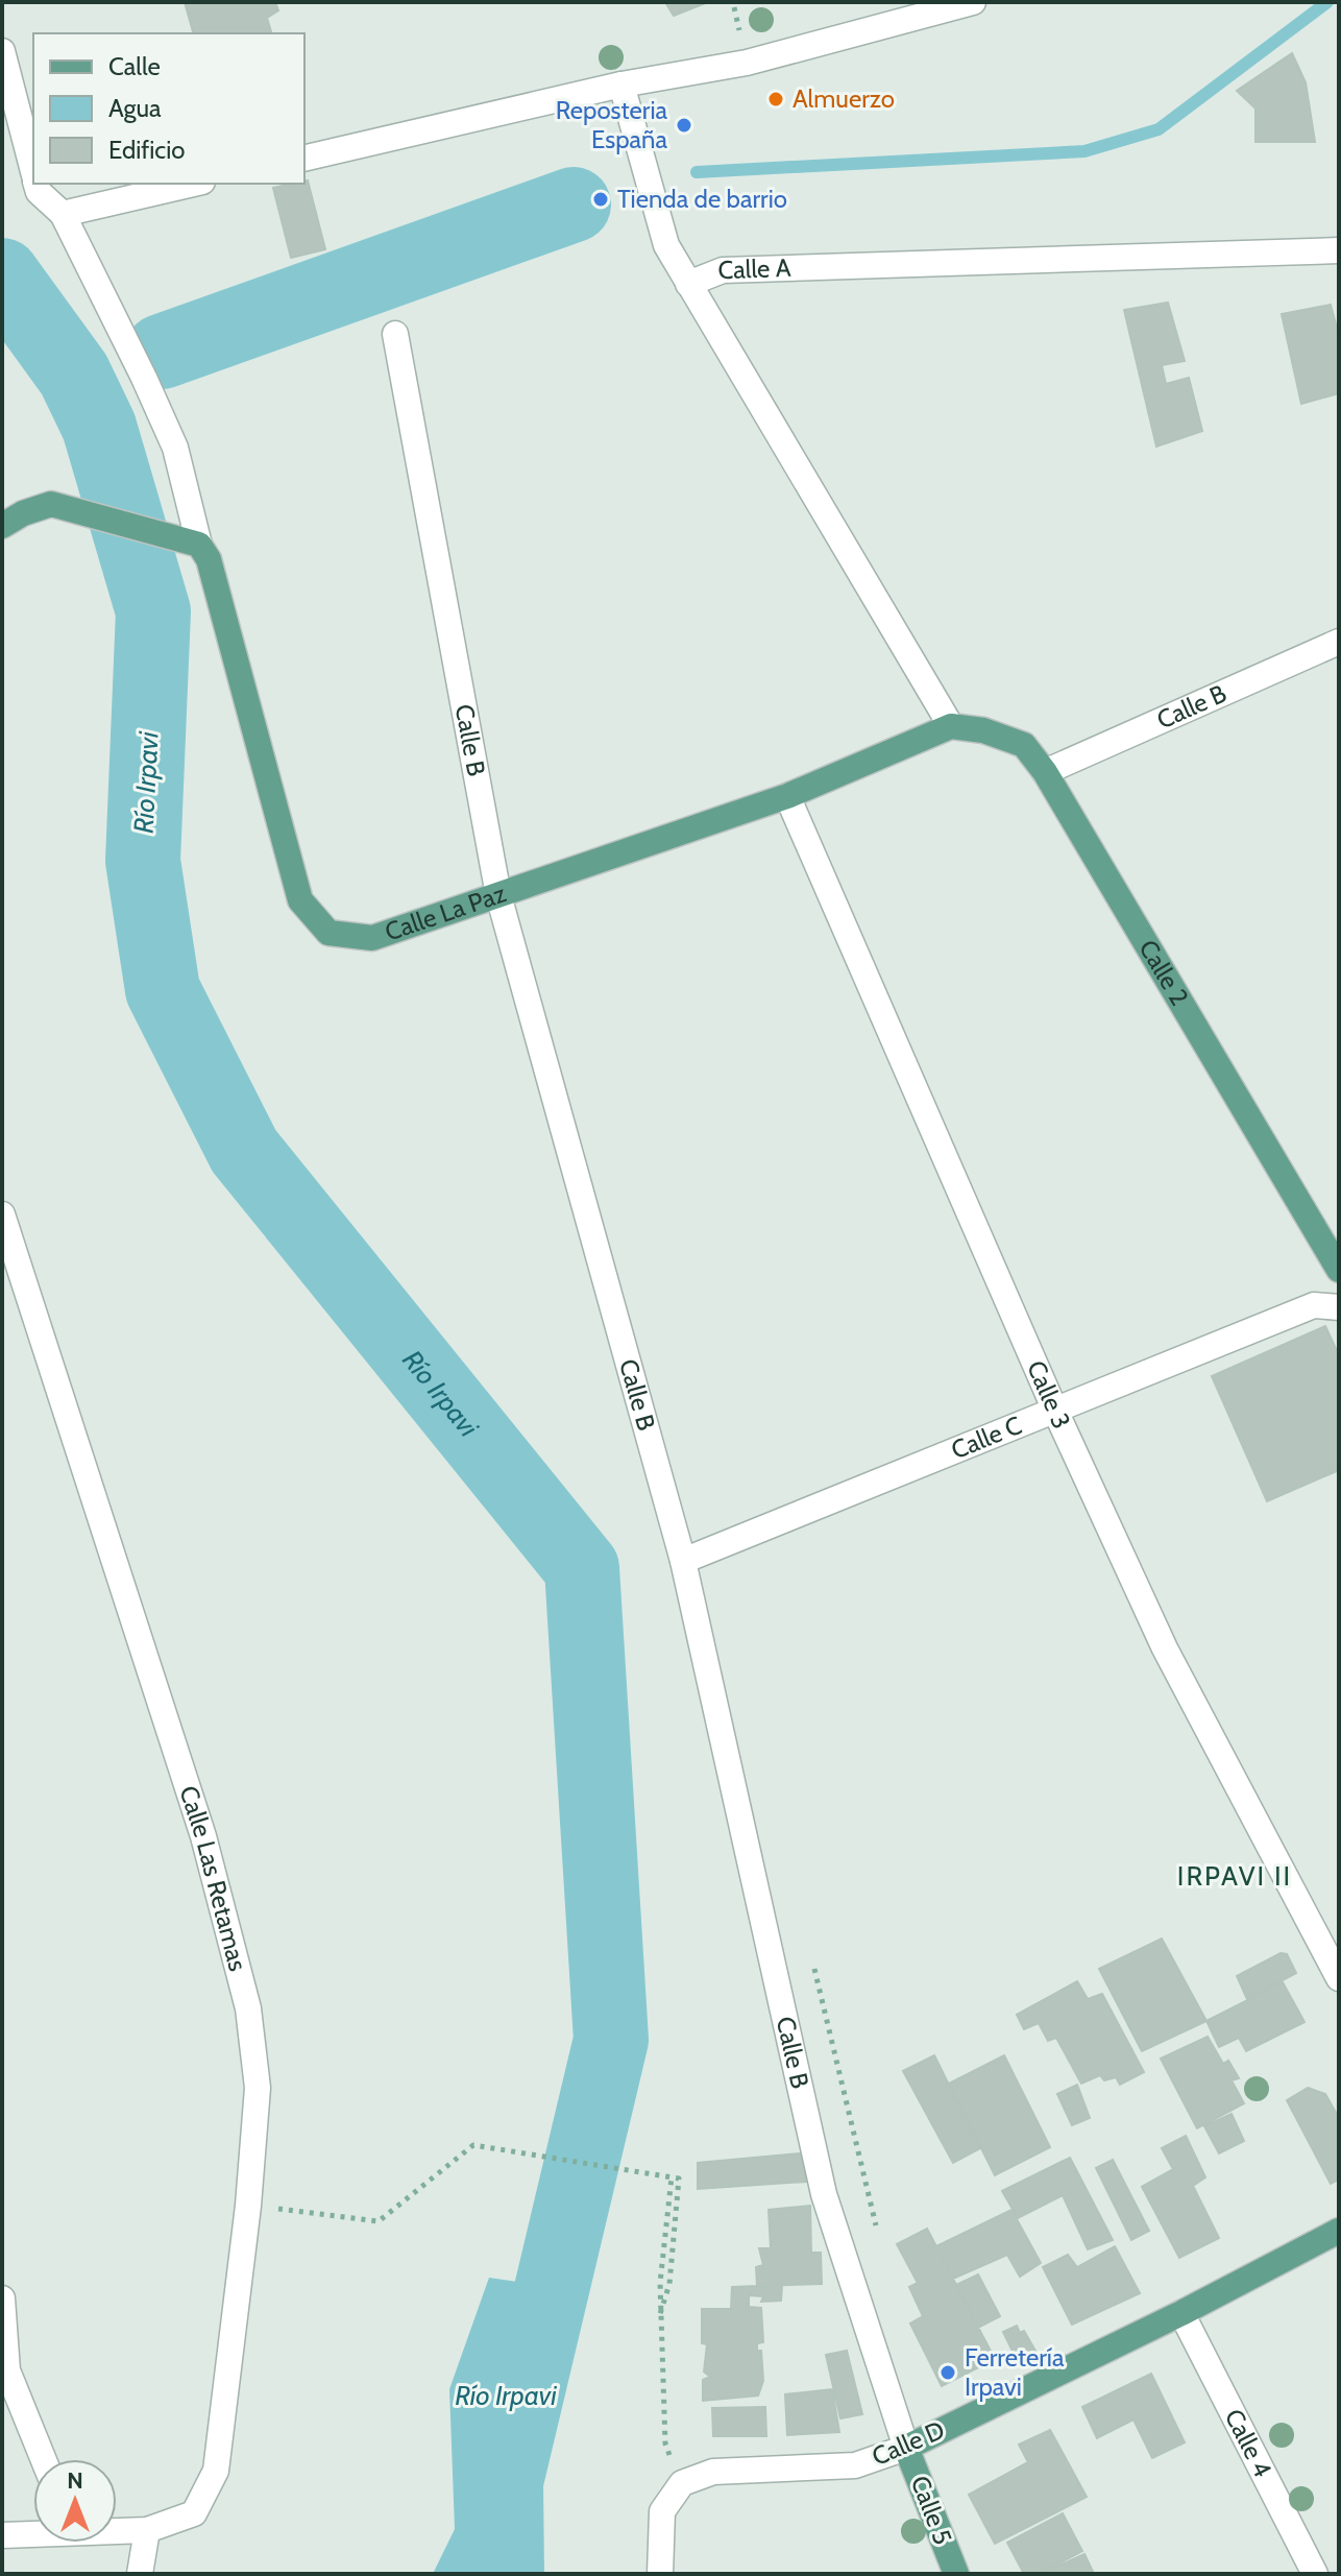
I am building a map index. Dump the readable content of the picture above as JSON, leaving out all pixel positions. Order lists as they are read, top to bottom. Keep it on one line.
{"streets":{"main road":["Calle La Paz","Calle 2","Calle D","Calle 5"],"street":["Calle A","Calle B","Calle 3","Calle C","Calle Las Retamas","Calle 4"]},"crossings":[["Calle A","Calle La Paz"],["Calle A","Calle 2"],["Calle B","Calle La Paz"],["Calle B","Calle 2"],["Calle B","Calle C"],["Calle B","Calle D"],["Calle B","Calle 5"],["Calle La Paz","Calle 2"],["Calle La Paz","Calle 3"],["Calle 3","Calle C"],["Calle D","Calle 4"],["Calle D","Calle 5"]],"districts":["IRPAVI II"],"water":["Río Irpavi"],"places":["Almuerzo","Reposteria España","Tienda de barrio","Ferretería Irpavi"],"legend":["Calle","Agua","Edificio"],"north":"top"}
